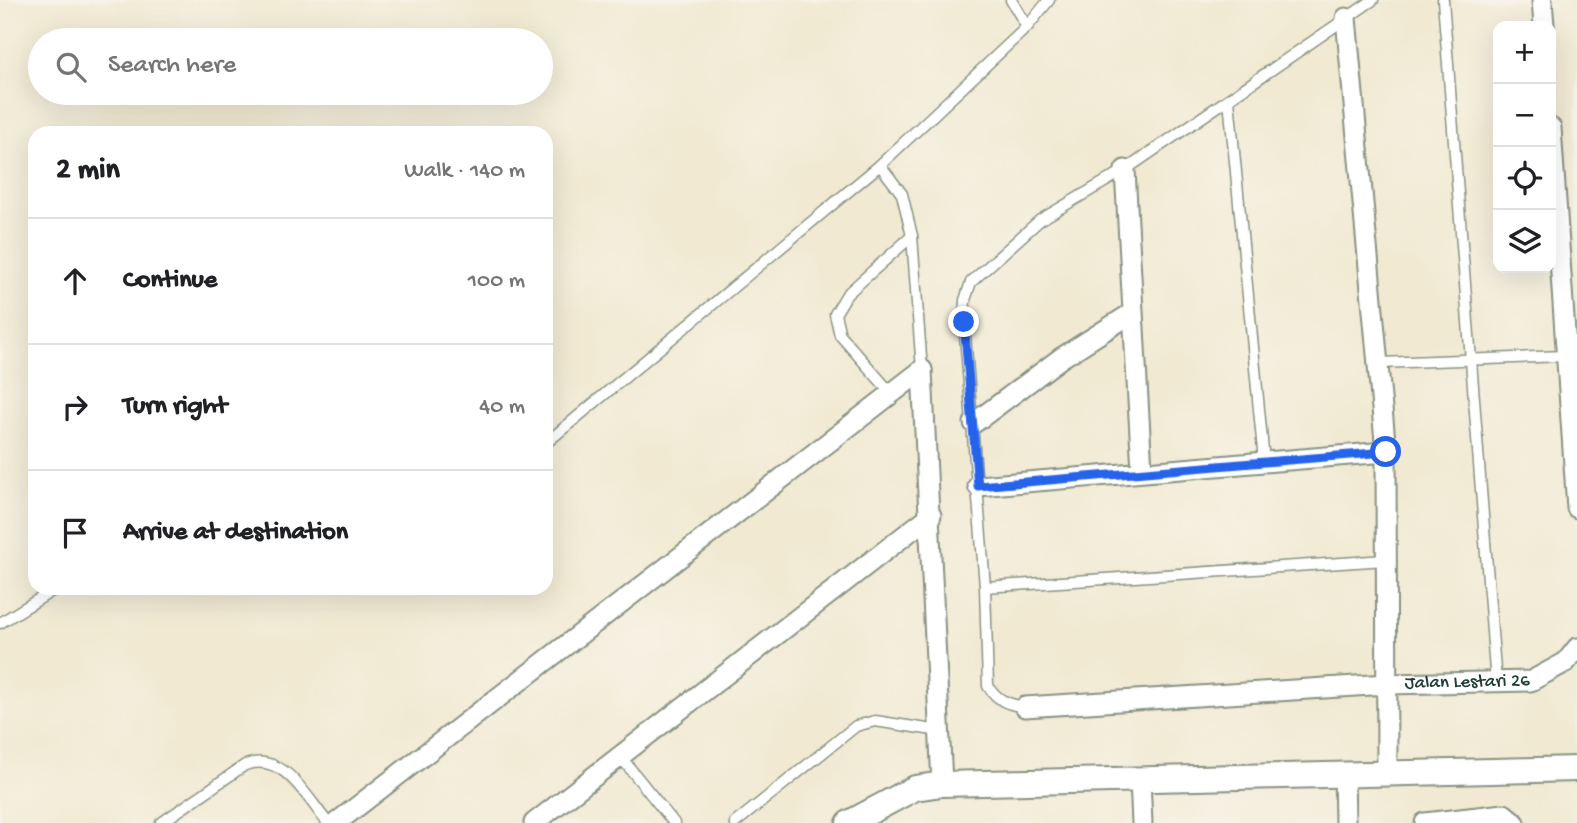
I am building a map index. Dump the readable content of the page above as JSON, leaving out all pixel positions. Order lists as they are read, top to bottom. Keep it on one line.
{"streets":{"street":["Jalan Lestari 26"]},"page":{"map_buttons":["+","−"],"search":"Search here","heading":["2 min","Walk · 140 m"],"list":[["Continue","100 m"],["Turn right","40 m"],"Arrive at destination"]}}
